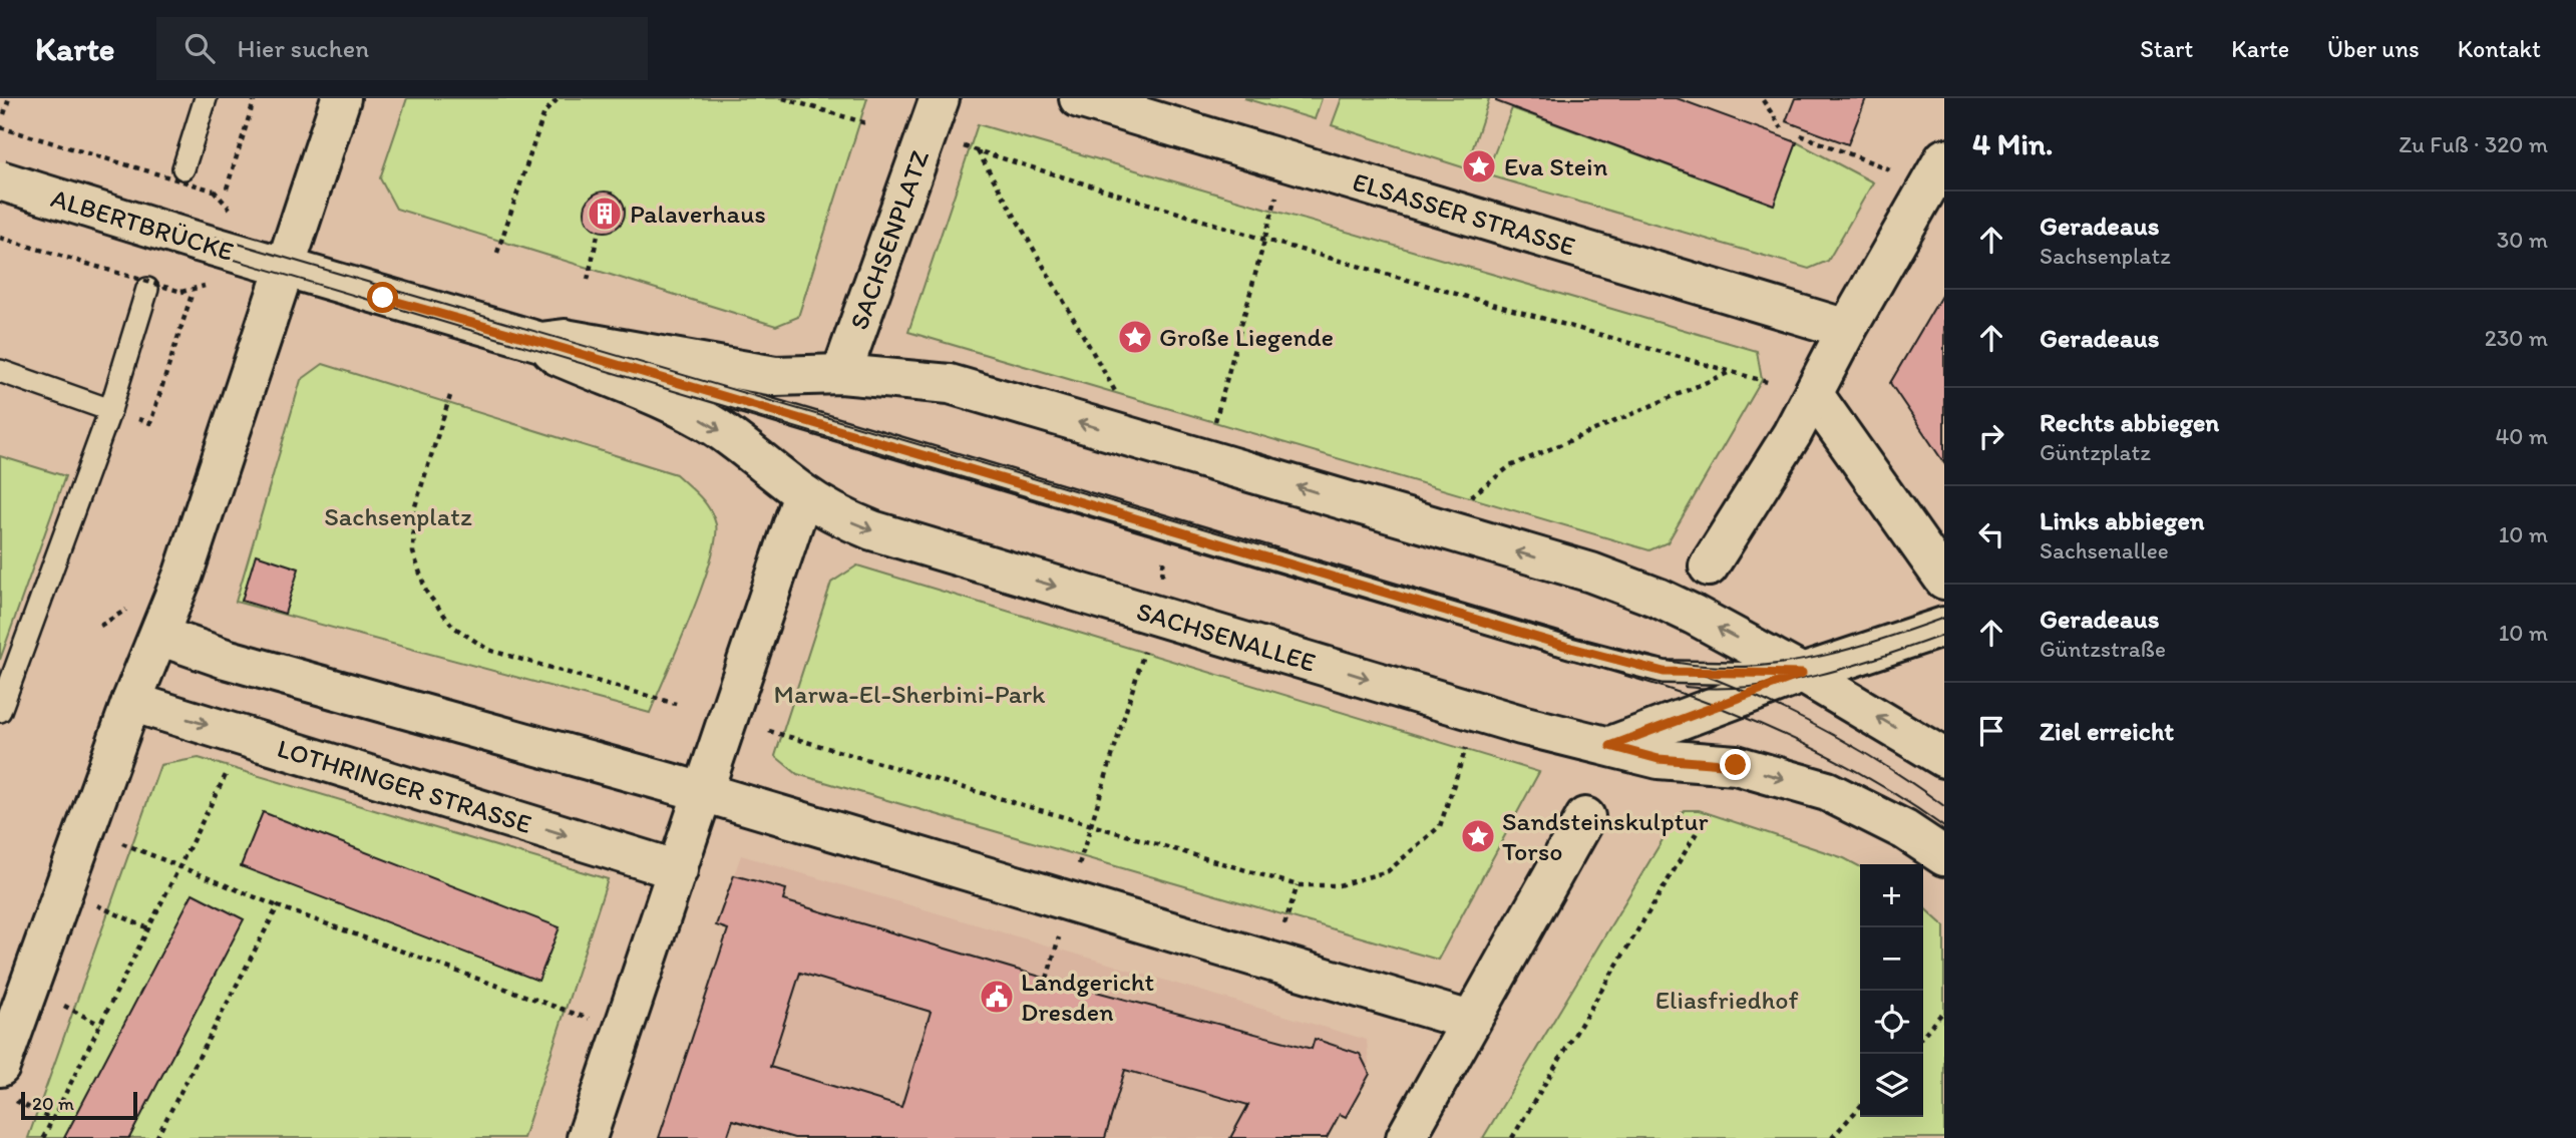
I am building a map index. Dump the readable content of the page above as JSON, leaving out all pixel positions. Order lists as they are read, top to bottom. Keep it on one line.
{"streets":{"street":["ELSASSER STRASSE","ALBERTBRÜCKE","SACHSENPLATZ","SACHSENALLEE","LOTHRINGER STRASSE"]},"parks":["Sachsenplatz","Marwa-El-Sherbini-Park","Eliasfriedhof"],"places":{"place":["Eva Stein","Große Liegende","Sandsteinskulptur Torso"],"building":["Palaverhaus"],"public building":["Landgericht Dresden"]},"scale_bar":"20 m","page":{"header":"Karte","search":"Hier suchen","nav":["Start","Karte","Über uns","Kontakt"],"heading":["4 Min.","Zu Fuß · 320 m"],"list":[["Geradeaus","Sachsenplatz","30 m"],["Geradeaus","230 m"],["Rechts abbiegen","Güntzplatz","40 m"],["Links abbiegen","Sachsenallee","10 m"],["Geradeaus","Güntzstraße","10 m"],"Ziel erreicht"],"map_buttons":["+","−"],"scale":"20 m"}}
